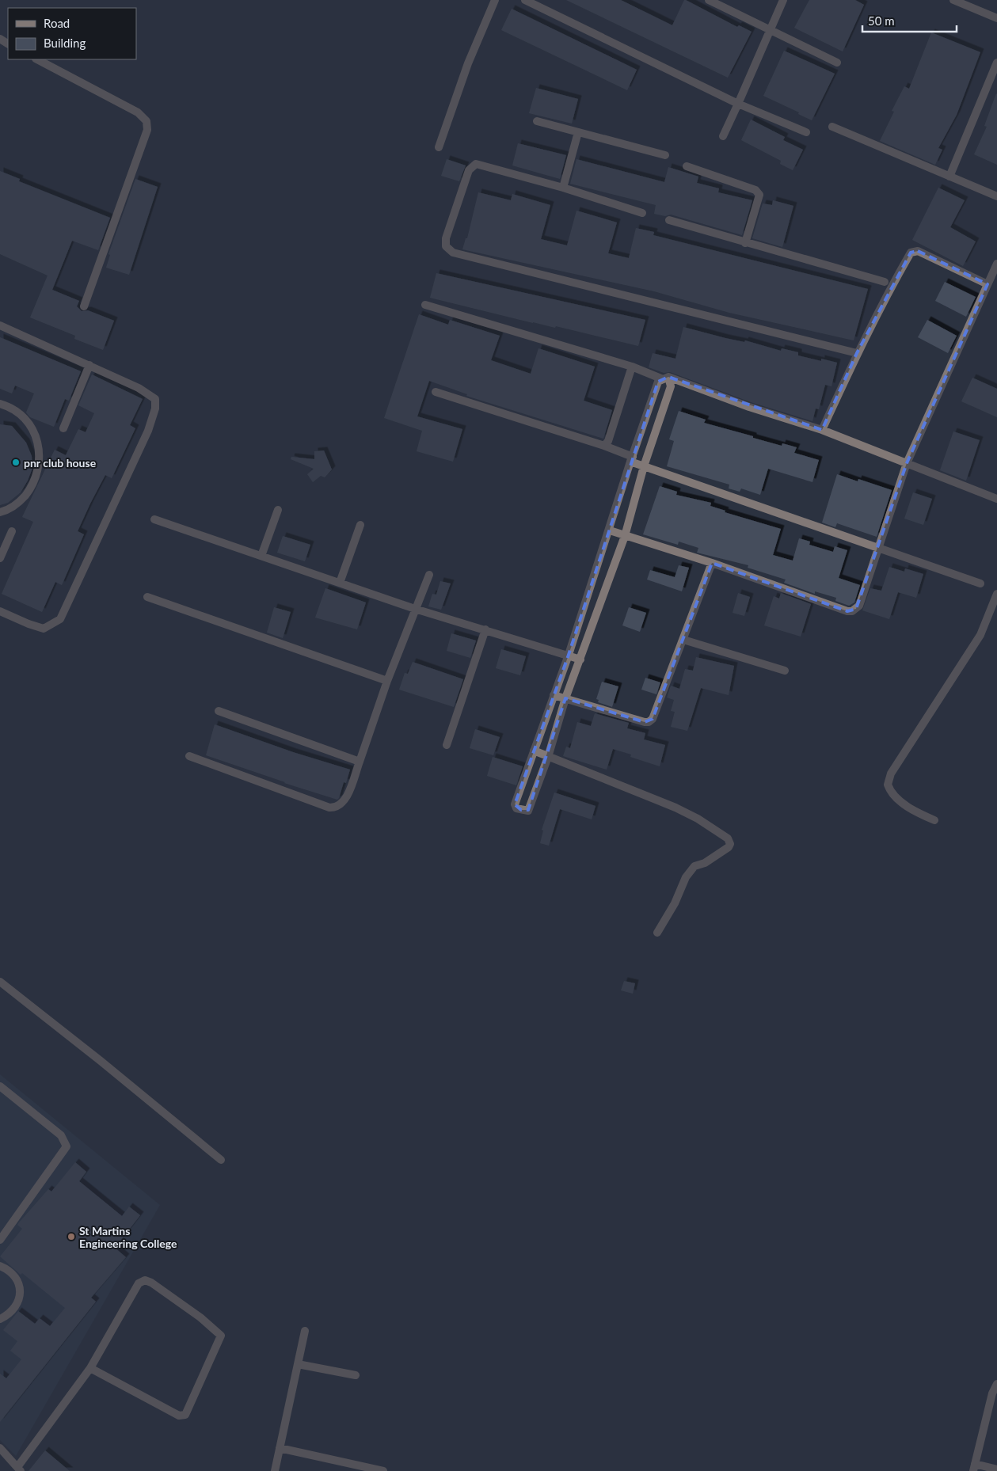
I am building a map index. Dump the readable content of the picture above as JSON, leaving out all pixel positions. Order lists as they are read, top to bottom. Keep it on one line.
{"places":["pnr club house","St Martins Engineering College"],"legend":["Road","Building"],"scale_bar":"50 m"}
